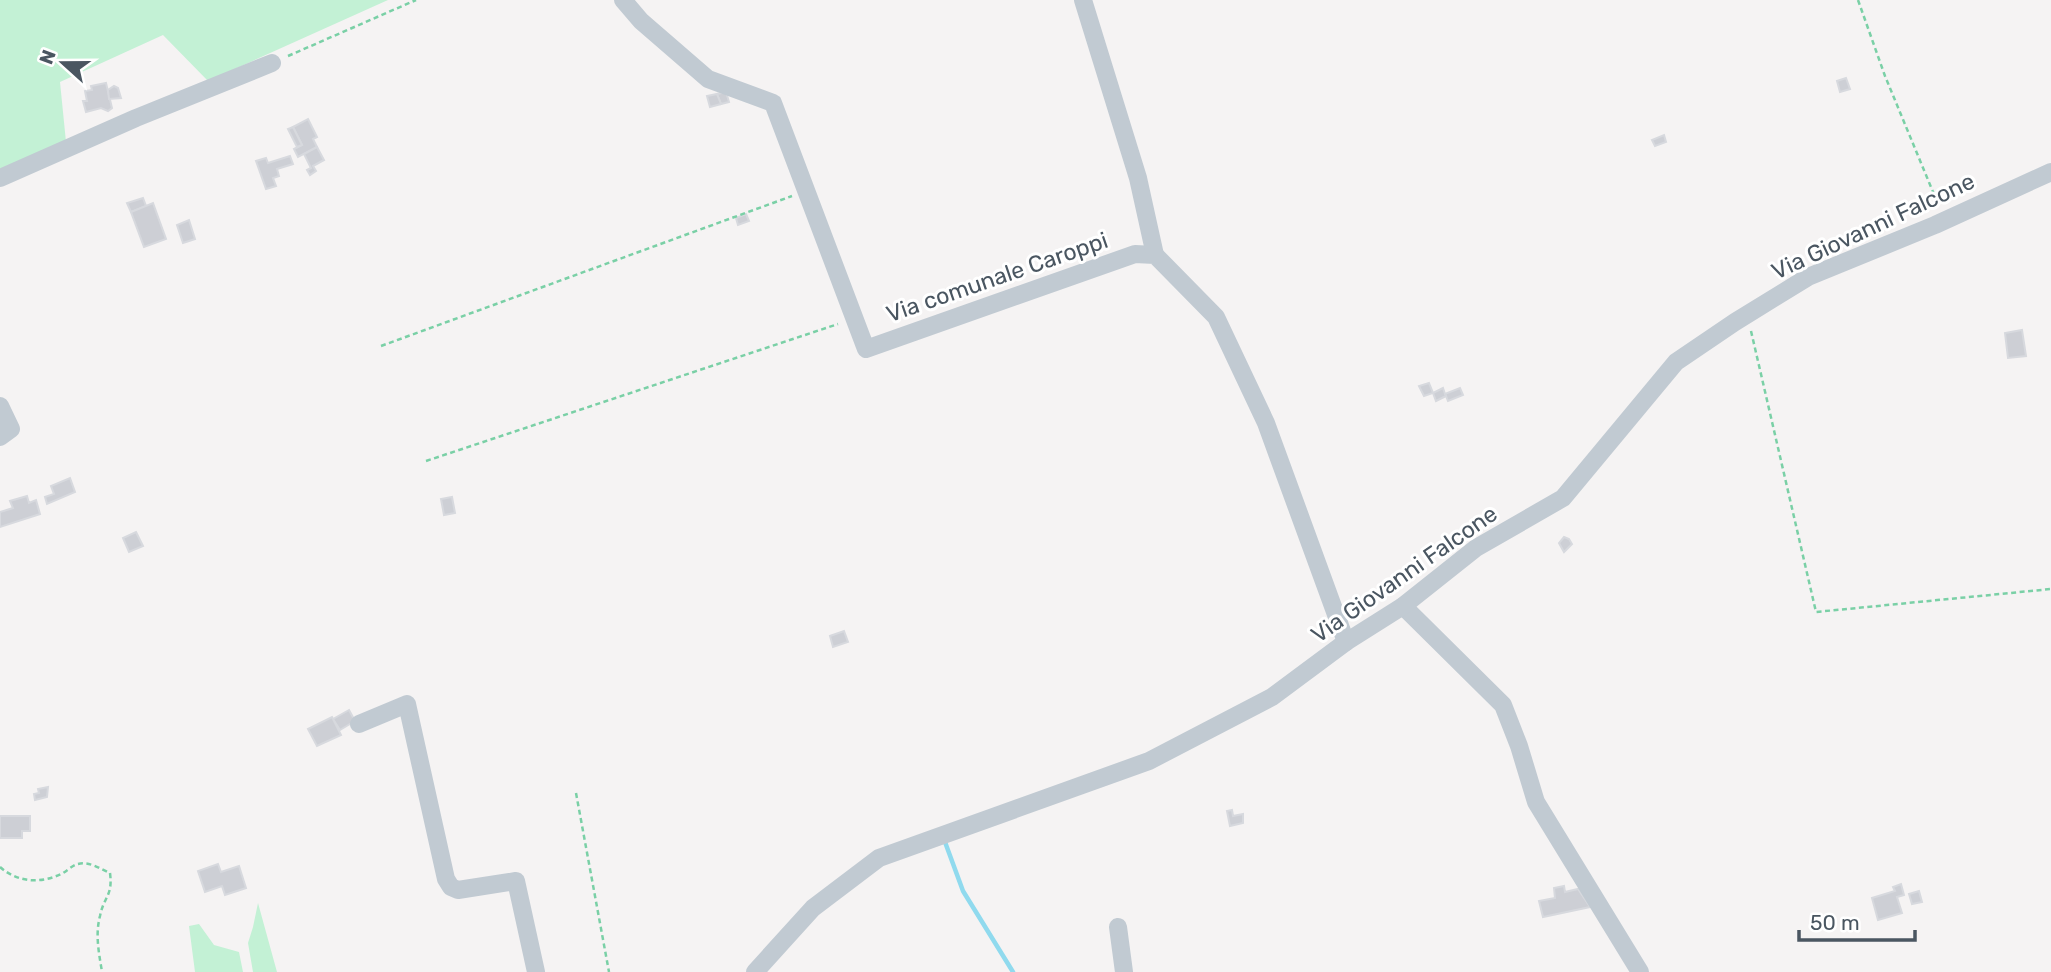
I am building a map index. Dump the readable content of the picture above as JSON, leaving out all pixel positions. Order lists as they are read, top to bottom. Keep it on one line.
{"streets":{"street":["Via Giovanni Falcone","Via comunale Caroppi"]},"scale_bar":"50 m","north":"left"}
